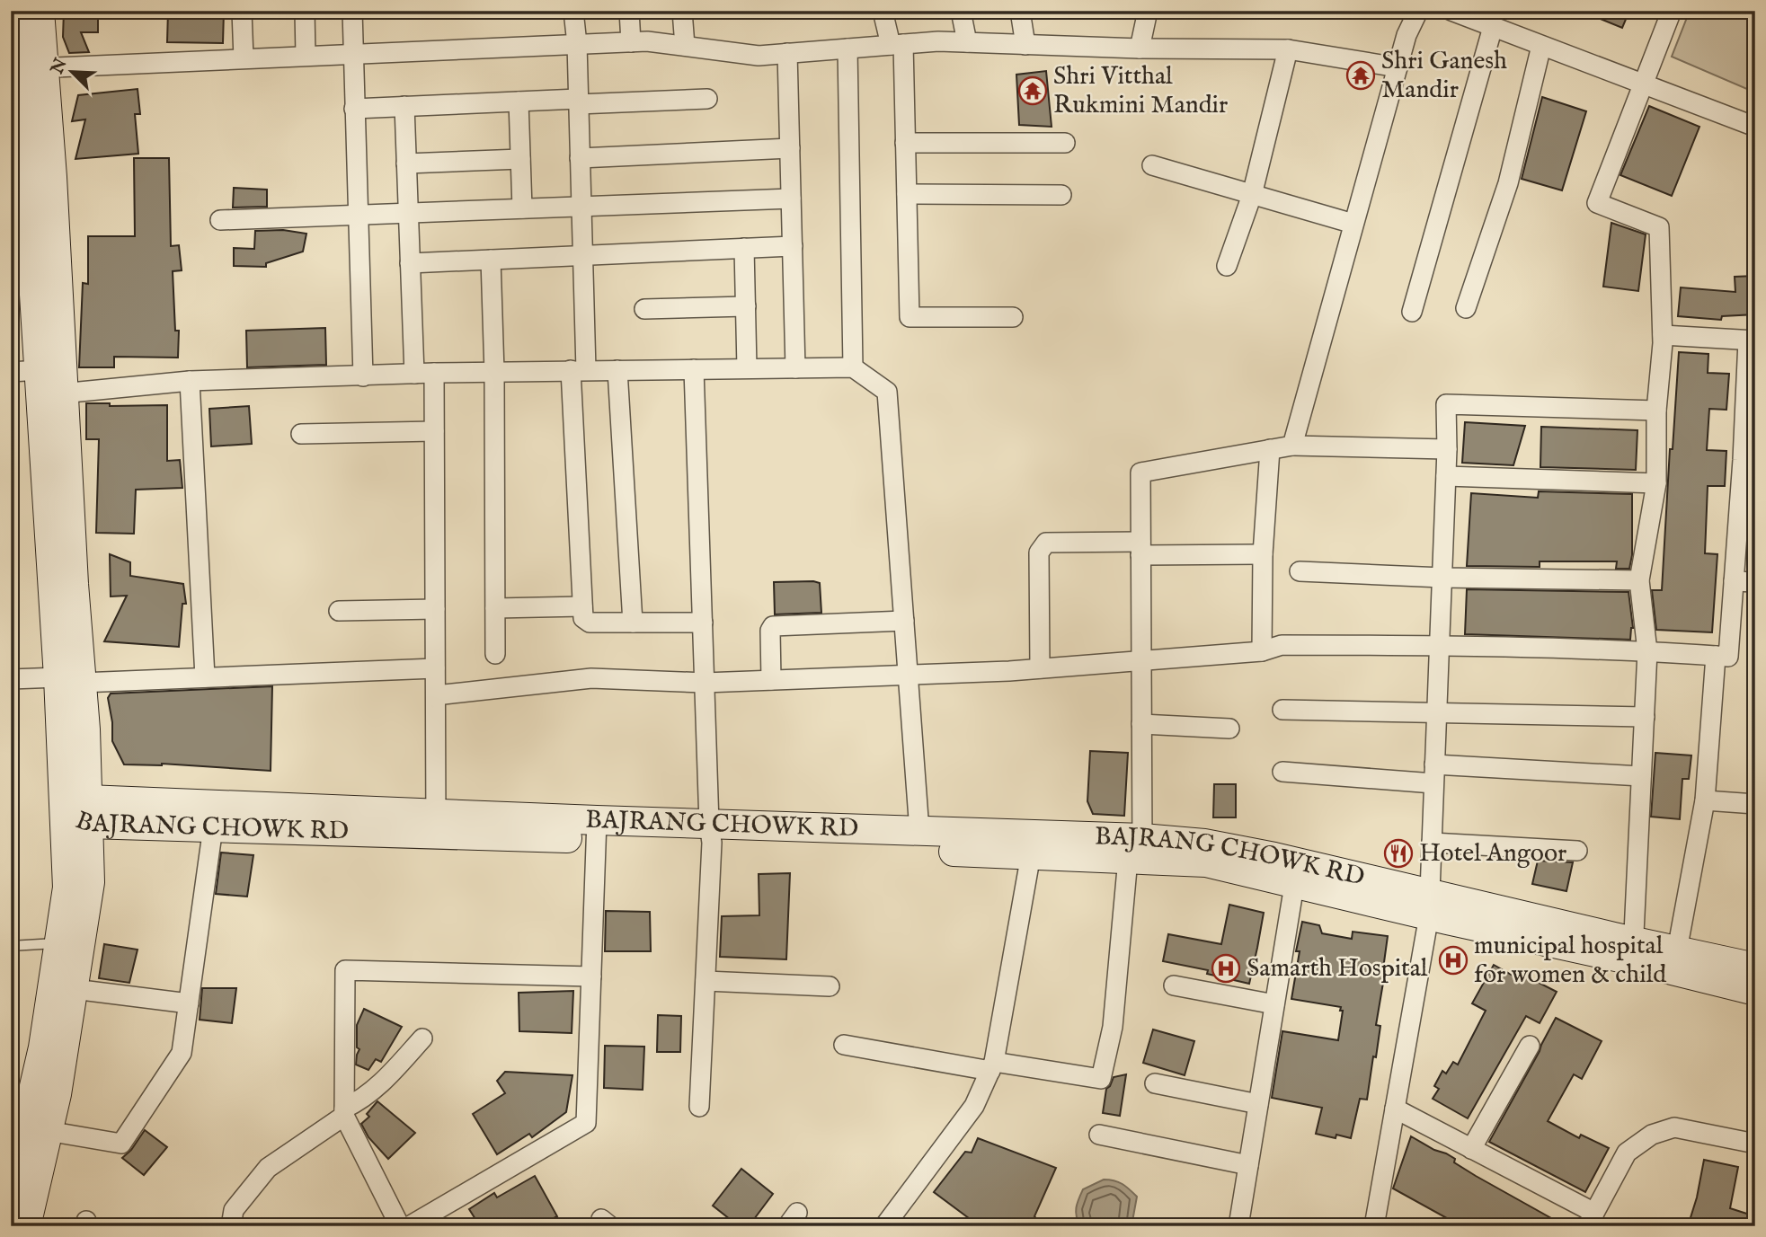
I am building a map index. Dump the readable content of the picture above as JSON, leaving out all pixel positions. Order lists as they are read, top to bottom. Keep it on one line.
{"streets":{"street":["BAJRANG CHOWK RD"]},"places":{"temple":["Shri Ganesh Mandir","Shri Vitthal Rukmini Mandir"],"restaurant":["Hotel Angoor"],"hospital":["municipal hospital for women & child","Samarth Hospital"]},"north":"top left"}
